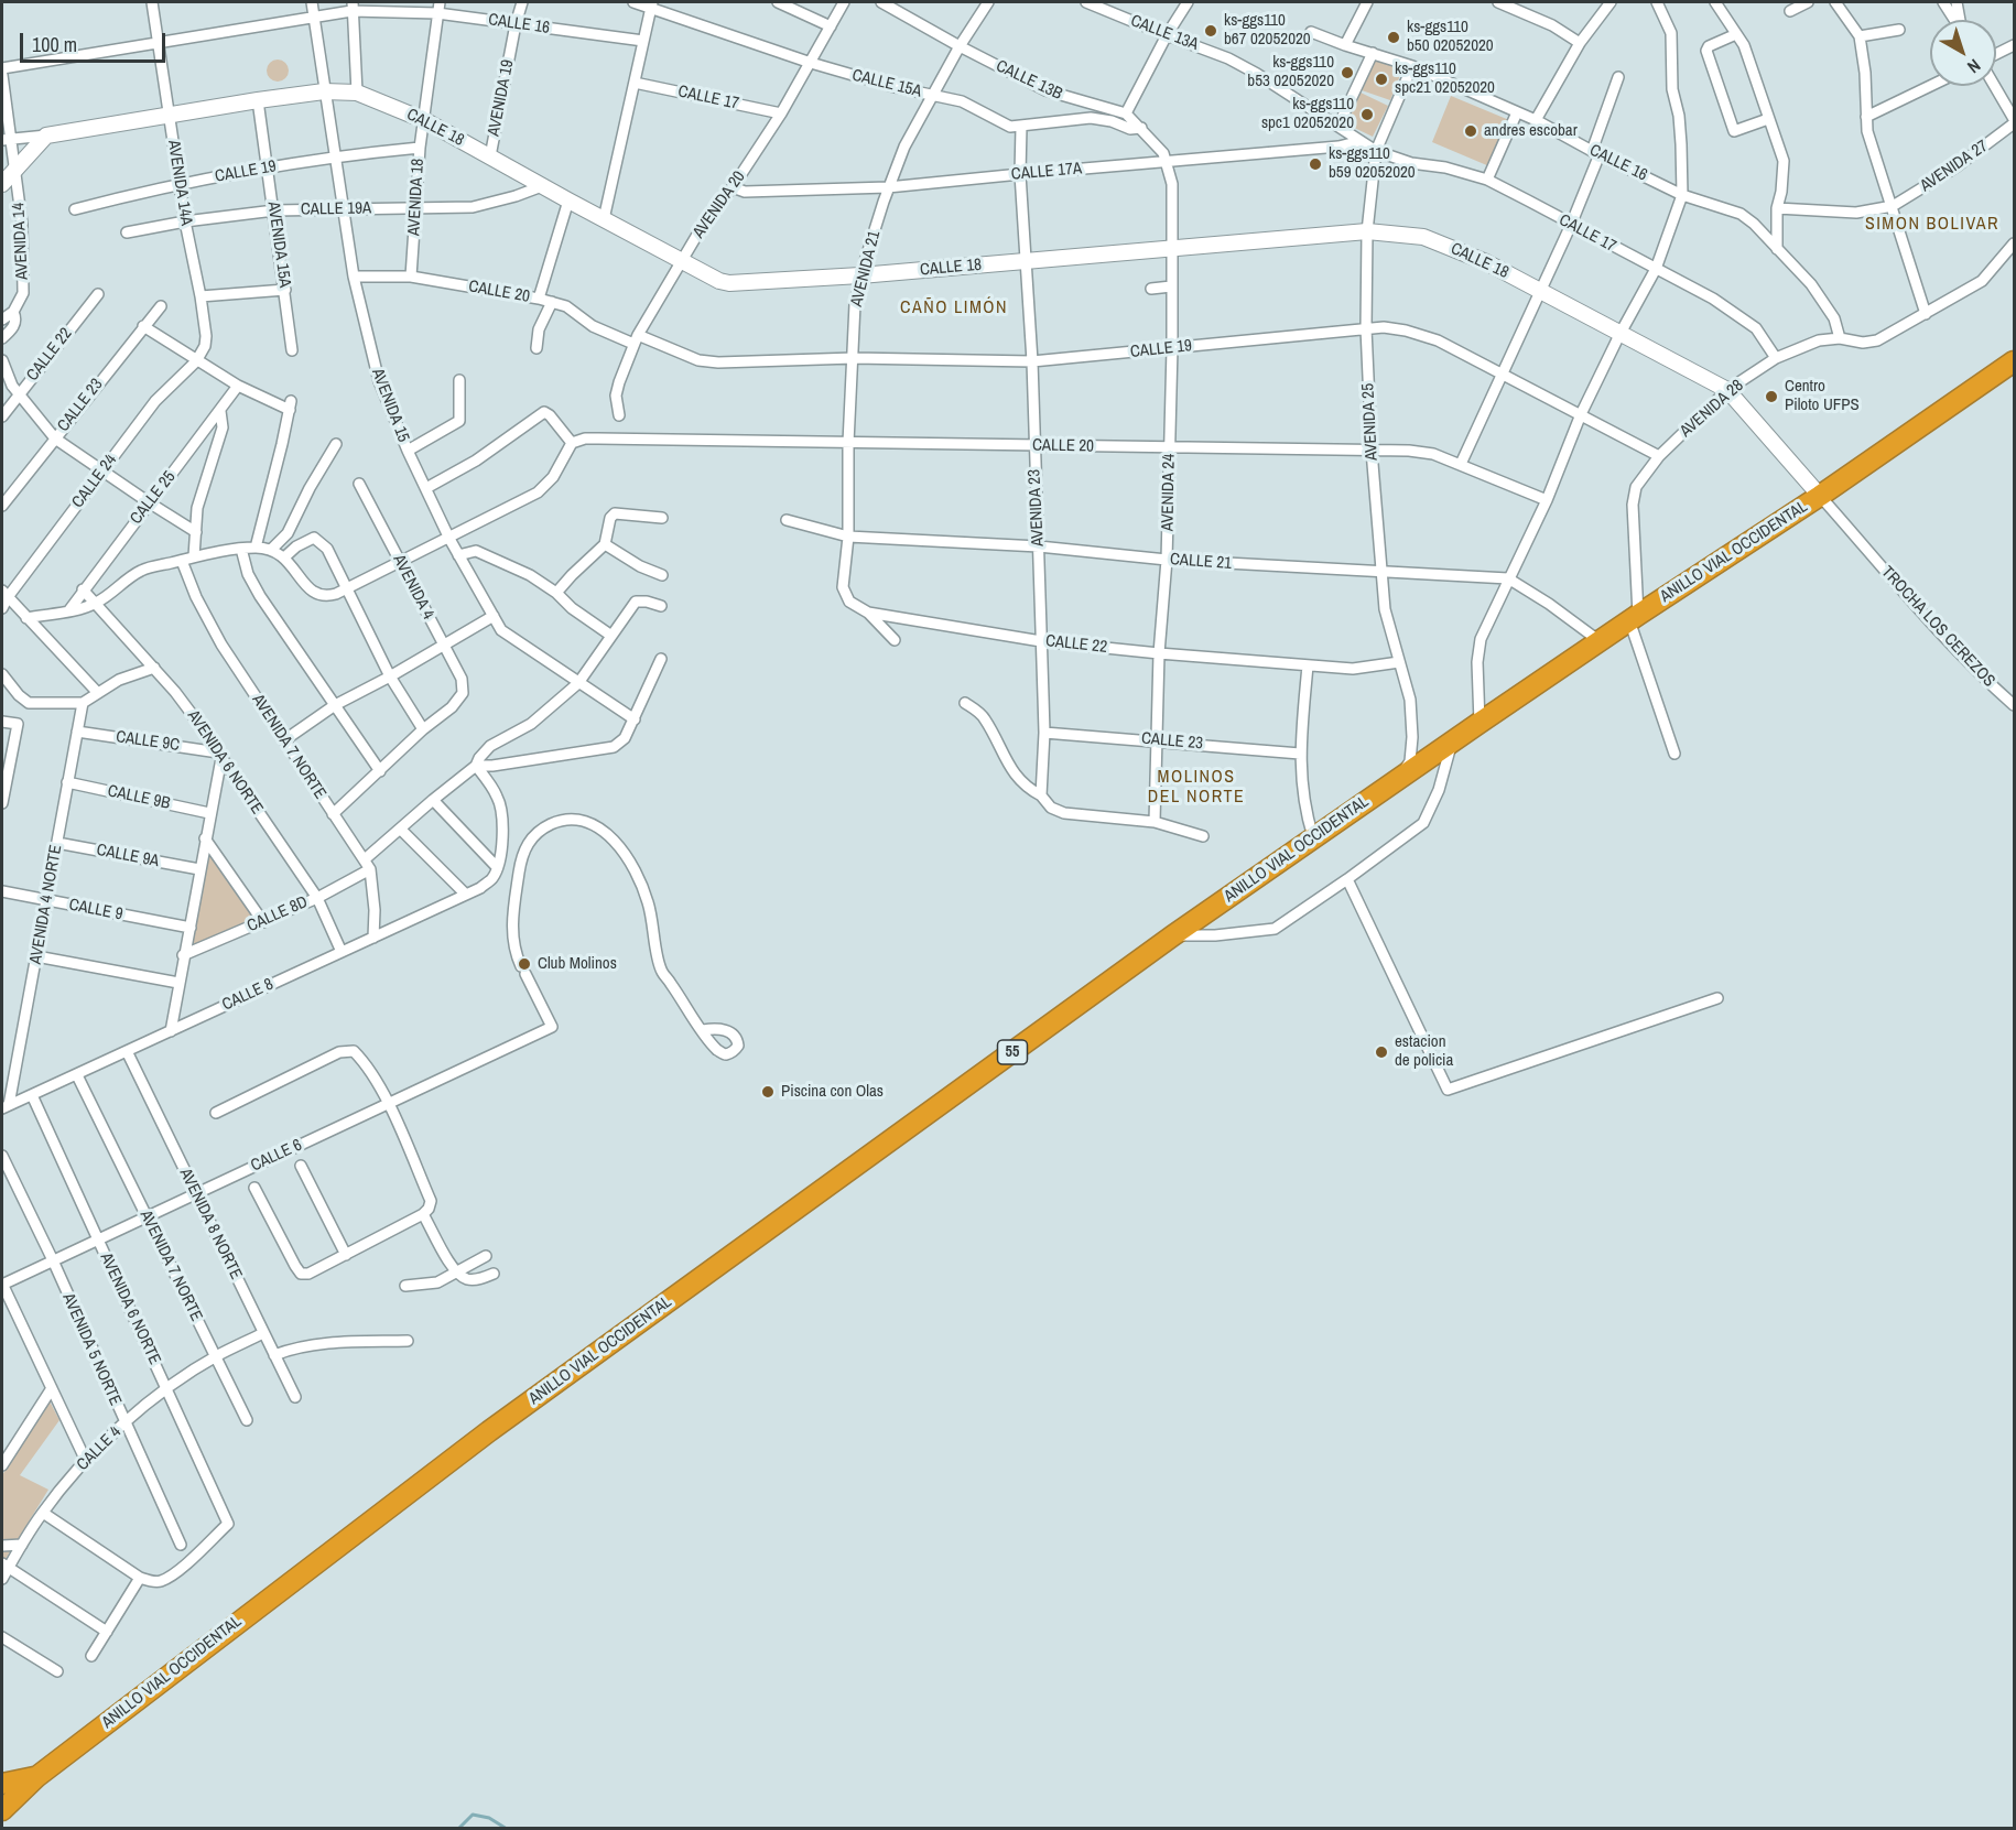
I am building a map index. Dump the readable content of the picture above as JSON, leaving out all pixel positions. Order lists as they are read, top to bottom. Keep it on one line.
{"streets":{"highway":["ANILLO VIAL OCCIDENTAL","55"],"street":["CALLE 16","CALLE 13A","CALLE 13B","CALLE 15A","AVENIDA 19","CALLE 17","CALLE 18","AVENIDA 27","CALLE 19","CALLE 17A","AVENIDA 14A","AVENIDA 18","AVENIDA 20","CALLE 19A","AVENIDA 14","AVENIDA 15A","AVENIDA 21","CALLE 20","CALLE 22","CALLE 23","AVENIDA 15","AVENIDA 28","AVENIDA 25","CALLE 24","AVENIDA 24","CALLE 25","AVENIDA 23","CALLE 21","AVENIDA 4","TROCHA LOS CEREZOS","CALLE 9C","AVENIDA 7 NORTE","AVENIDA 6 NORTE","CALLE 9B","CALLE 9A","AVENIDA 4 NORTE","CALLE 9","CALLE 8D","CALLE 8","CALLE 6","AVENIDA 8 NORTE","AVENIDA 5 NORTE","CALLE 4"]},"crossings":[["CALLE 16","AVENIDA 19"],["CALLE 16","AVENIDA 14A"],["CALLE 16","AVENIDA 18"],["CALLE 16","AVENIDA 15"],["CALLE 16","AVENIDA 28"],["CALLE 16","AVENIDA 25"],["CALLE 13A","CALLE 17"],["CALLE 13A","CALLE 17A"],["CALLE 13A","AVENIDA 25"],["CALLE 13B","CALLE 15A"],["CALLE 13B","CALLE 17A"],["CALLE 13B","AVENIDA 21"],["CALLE 13B","AVENIDA 24"],["CALLE 15A","AVENIDA 20"],["CALLE 15A","AVENIDA 21"],["CALLE 15A","AVENIDA 23"],["AVENIDA 19","CALLE 18"],["CALLE 17","AVENIDA 20"],["CALLE 17","AVENIDA 28"],["CALLE 17","AVENIDA 25"],["CALLE 18","AVENIDA 14A"],["CALLE 18","AVENIDA 18"],["CALLE 18","AVENIDA 20"],["CALLE 18","CALLE 19A"],["CALLE 18","AVENIDA 15A"],["CALLE 18","AVENIDA 21"],["CALLE 18","AVENIDA 15"],["CALLE 18","AVENIDA 28"],["CALLE 18","AVENIDA 25"],["CALLE 18","AVENIDA 24"],["CALLE 18","AVENIDA 23"],["CALLE 18","ANILLO VIAL OCCIDENTAL"],["CALLE 18","TROCHA LOS CEREZOS"],["CALLE 19","AVENIDA 14A"],["CALLE 19","AVENIDA 18"],["CALLE 19","AVENIDA 20"],["CALLE 19","AVENIDA 15A"],["CALLE 19","AVENIDA 21"],["CALLE 19","CALLE 20"],["CALLE 19","AVENIDA 15"],["CALLE 19","AVENIDA 28"],["CALLE 19","AVENIDA 25"],["CALLE 19","AVENIDA 24"],["CALLE 19","AVENIDA 23"],["CALLE 17A","AVENIDA 20"],["CALLE 17A","AVENIDA 21"],["CALLE 17A","AVENIDA 24"],["CALLE 17A","AVENIDA 23"],["AVENIDA 14A","CALLE 19A"],["AVENIDA 14A","CALLE 24"],["AVENIDA 18","CALLE 19A"],["AVENIDA 18","CALLE 20"],["AVENIDA 20","CALLE 20"],["CALLE 19A","AVENIDA 15A"],["CALLE 19A","AVENIDA 15"],["AVENIDA 21","CALLE 20"],["AVENIDA 21","CALLE 22"],["AVENIDA 21","CALLE 21"],["CALLE 20","AVENIDA 15"],["CALLE 20","AVENIDA 25"],["CALLE 20","AVENIDA 24"],["CALLE 20","AVENIDA 23"],["CALLE 22","AVENIDA 25"],["CALLE 22","AVENIDA 24"],["CALLE 22","AVENIDA 23"],["CALLE 23","AVENIDA 24"],["CALLE 23","AVENIDA 23"],["AVENIDA 15","CALLE 8D"],["AVENIDA 28","ANILLO VIAL OCCIDENTAL"],["AVENIDA 25","ANILLO VIAL OCCIDENTAL"],["AVENIDA 25","CALLE 21"],["AVENIDA 24","CALLE 21"],["CALLE 25","AVENIDA 6 NORTE"],["AVENIDA 23","CALLE 21"],["ANILLO VIAL OCCIDENTAL","CALLE 21"],["ANILLO VIAL OCCIDENTAL","TROCHA LOS CEREZOS"],["CALLE 9C","AVENIDA 6 NORTE"],["CALLE 9C","AVENIDA 4 NORTE"],["AVENIDA 7 NORTE","CALLE 8D"],["AVENIDA 7 NORTE","CALLE 8"],["AVENIDA 7 NORTE","CALLE 6"],["AVENIDA 7 NORTE","CALLE 4"],["AVENIDA 6 NORTE","CALLE 8D"],["AVENIDA 6 NORTE","CALLE 8"],["AVENIDA 6 NORTE","CALLE 6"],["AVENIDA 6 NORTE","CALLE 4"],["CALLE 9B","AVENIDA 4 NORTE"],["CALLE 9A","AVENIDA 4 NORTE"],["AVENIDA 4 NORTE","CALLE 9"],["AVENIDA 4 NORTE","CALLE 8"],["CALLE 8","AVENIDA 8 NORTE"],["CALLE 6","AVENIDA 8 NORTE"],["CALLE 6","AVENIDA 5 NORTE"],["AVENIDA 8 NORTE","CALLE 4"],["AVENIDA 5 NORTE","CALLE 4"]],"districts":["SIMON BOLIVAR","CAÑO LIMÓN","MOLINOS DEL NORTE"],"places":["ks-ggs110 b67 02052020","ks-ggs110 b50 02052020","ks-ggs110 b53 02052020","ks-ggs110 spc21 02052020","ks-ggs110 spc1 02052020","andres escobar","ks-ggs110 b59 02052020","Centro Piloto UFPS","Club Molinos","estacion de policia","Piscina con Olas"],"scale_bar":"100 m","north":"bottom right"}
